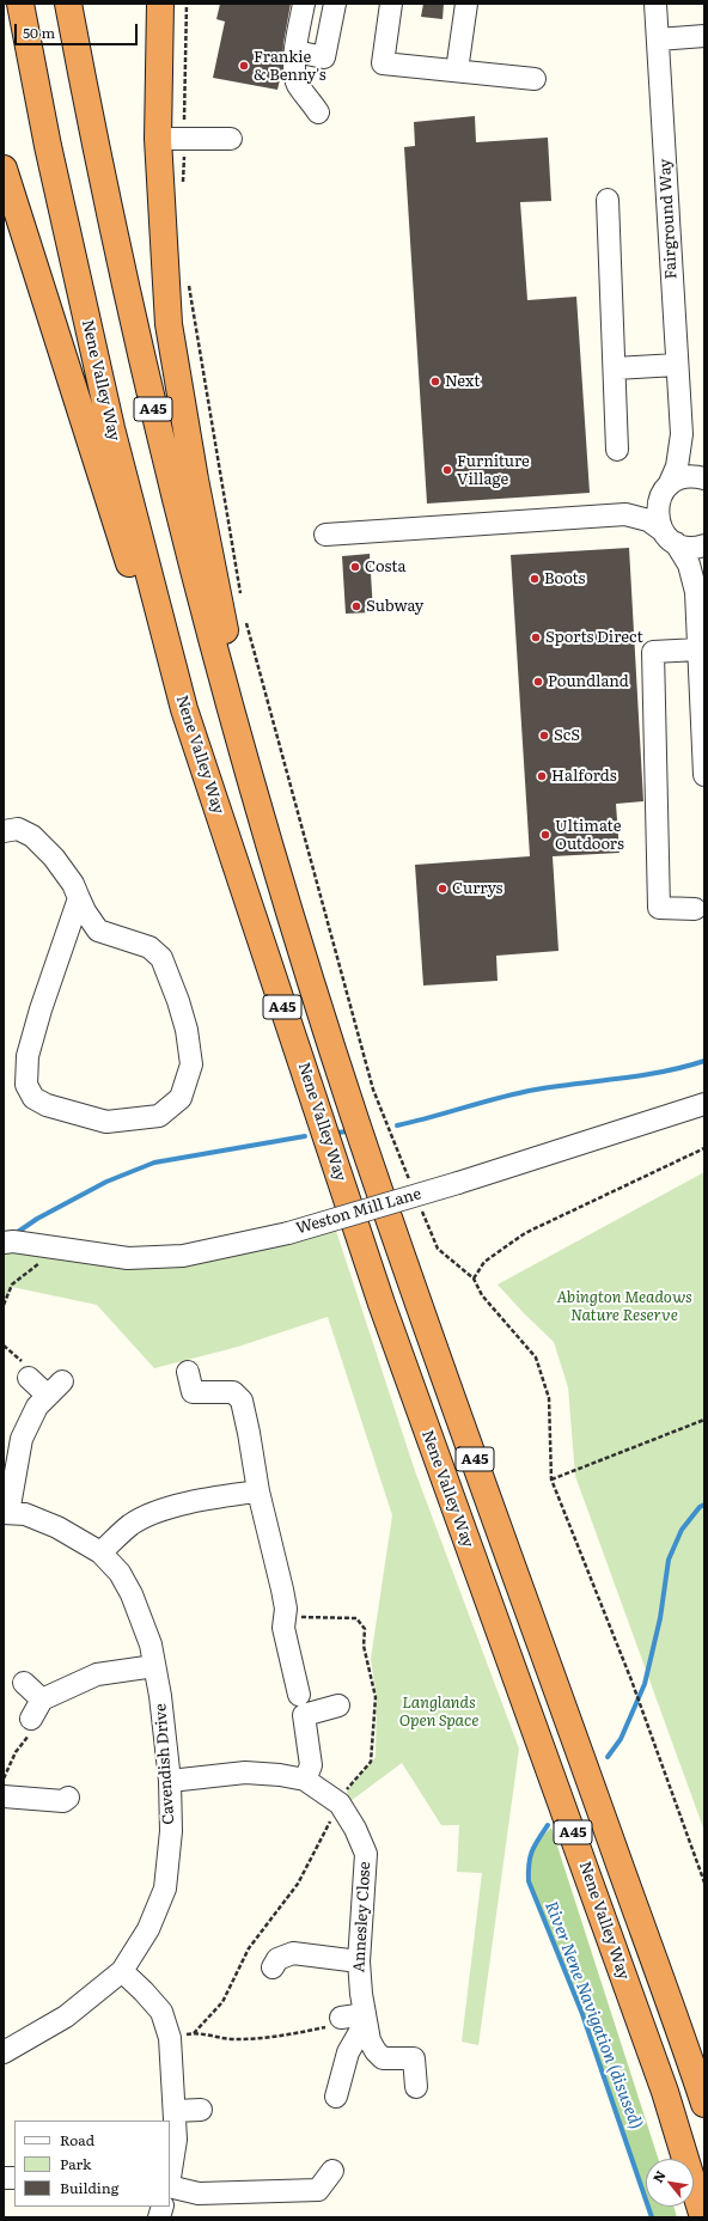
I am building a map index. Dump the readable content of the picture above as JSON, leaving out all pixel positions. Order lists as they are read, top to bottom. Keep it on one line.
{"streets":{"highway":["Nene Valley Way","A45"],"street":["Fairground Way","Weston Mill Lane","Cavendish Drive","Annesley Close"]},"crossings":[["Cavendish Drive","Annesley Close"]],"water":["River Nene Navigation (disused)"],"parks":["Abington Meadows Nature Reserve","Langlands Open Space"],"places":["Frankie & Benny's","Next","Furniture Village","Costa","Boots","Subway","Sports Direct","Poundland","ScS","Halfords","Ultimate Outdoors","Currys"],"legend":["Road","Park","Building"],"scale_bar":"50 m","north":"top left"}
